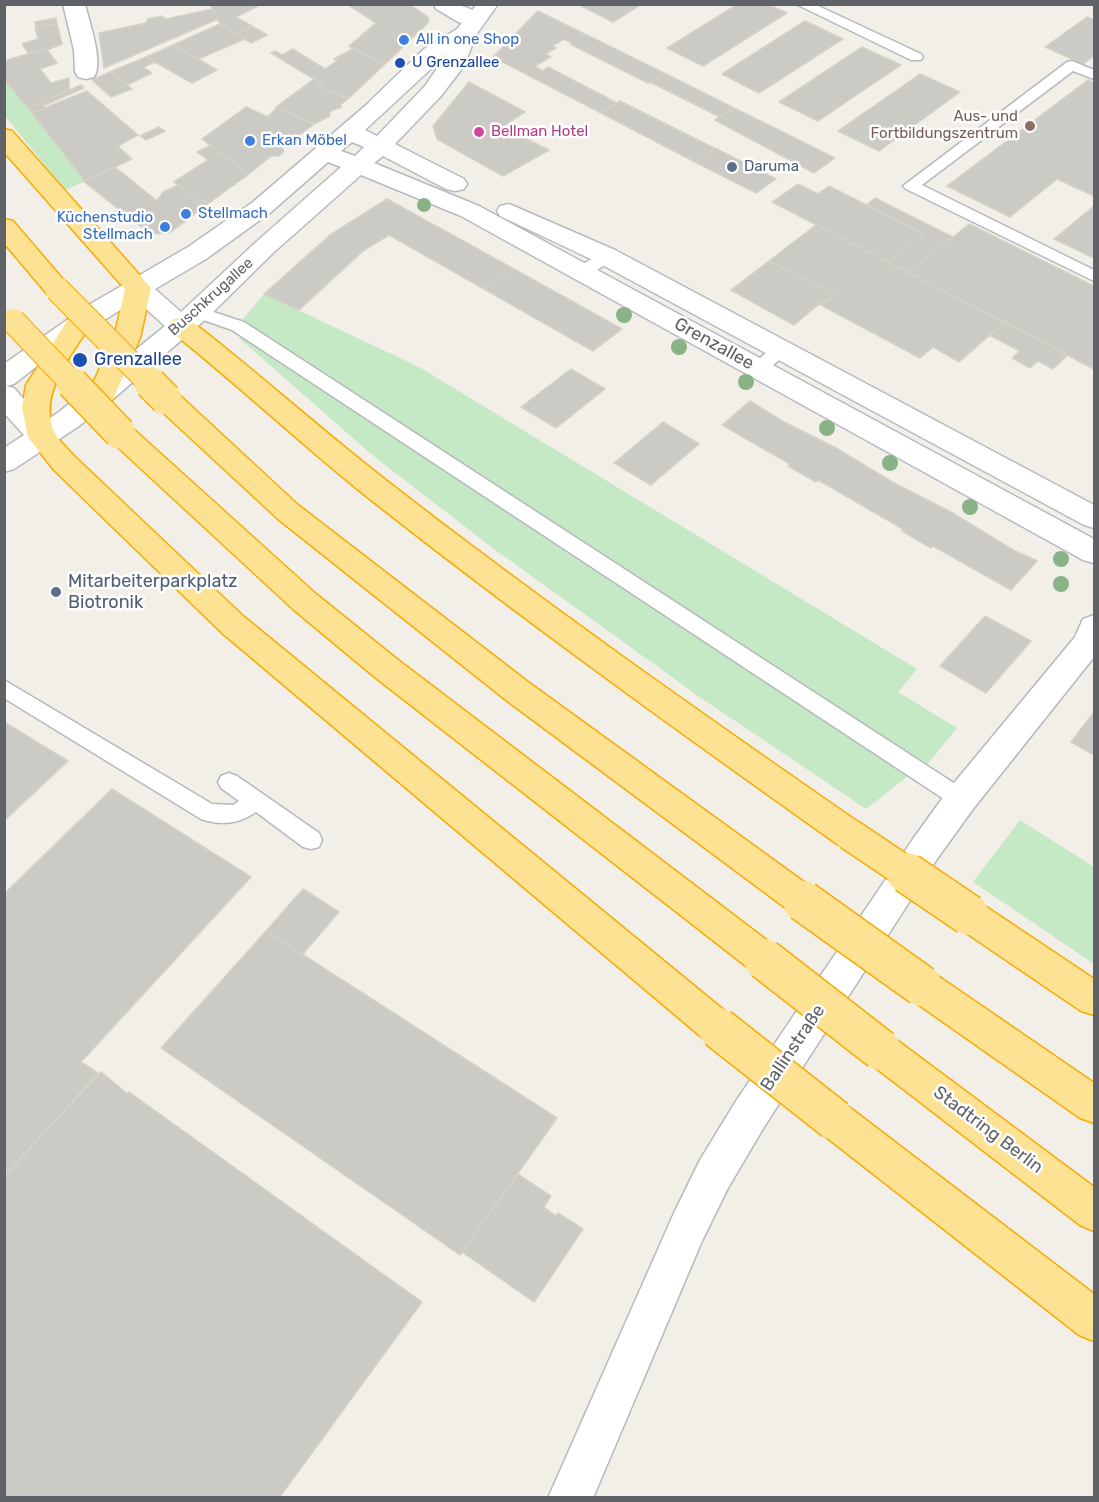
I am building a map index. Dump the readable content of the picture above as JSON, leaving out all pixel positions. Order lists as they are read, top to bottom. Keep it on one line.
{"streets":{"highway":["Stadtring Berlin"],"main road":["Buschkrugallee","Grenzallee","Ballinstraße"]},"crossings":[["Buschkrugallee","Grenzallee"]],"places":["All in one Shop","U Grenzallee","Aus- und Fortbildungszentrum","Bellman Hotel","Erkan Möbel","Daruma","Stellmach","Küchenstudio Stellmach","Grenzallee","Mitarbeiterparkplatz Biotronik"]}
